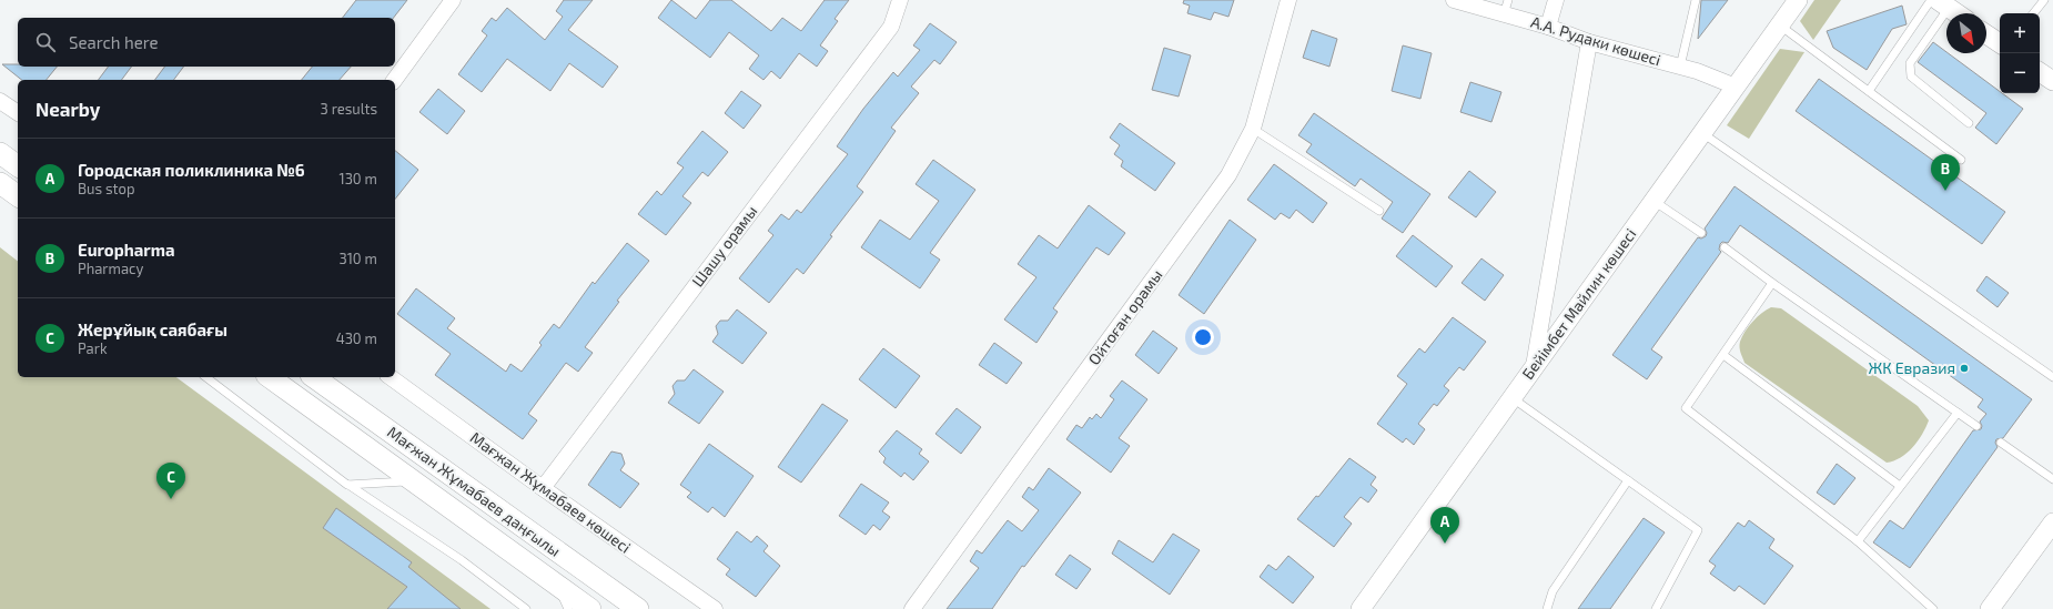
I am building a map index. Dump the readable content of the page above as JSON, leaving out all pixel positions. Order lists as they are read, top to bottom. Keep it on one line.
{"streets":{"main road":["Мағжан Жұмабаев даңғылы"],"street":["А.А. Рудаки көшесі","Шашу орамы","Бейімбет Майлин көшесі","Ойтоған орамы","Мағжан Жұмабаев көшесі"]},"crossings":[["А.А. Рудаки көшесі","Бейімбет Майлин көшесі"],["Шашу орамы","Мағжан Жұмабаев көшесі"]],"places":["ЖК Евразия"],"north":"bottom right","page":{"map_buttons":["+","−"],"search":"Search here","heading":["Nearby","3 results"],"list":[{"mark":"A","name":"Городская поликлиника №6","note":"Bus stop","value":"130 m"},{"mark":"B","name":"Europharma","note":"Pharmacy","value":"310 m"},{"mark":"C","name":"Жерұйық саябағы","note":"Park","value":"430 m"}],"pins":["B","C","A"]}}
